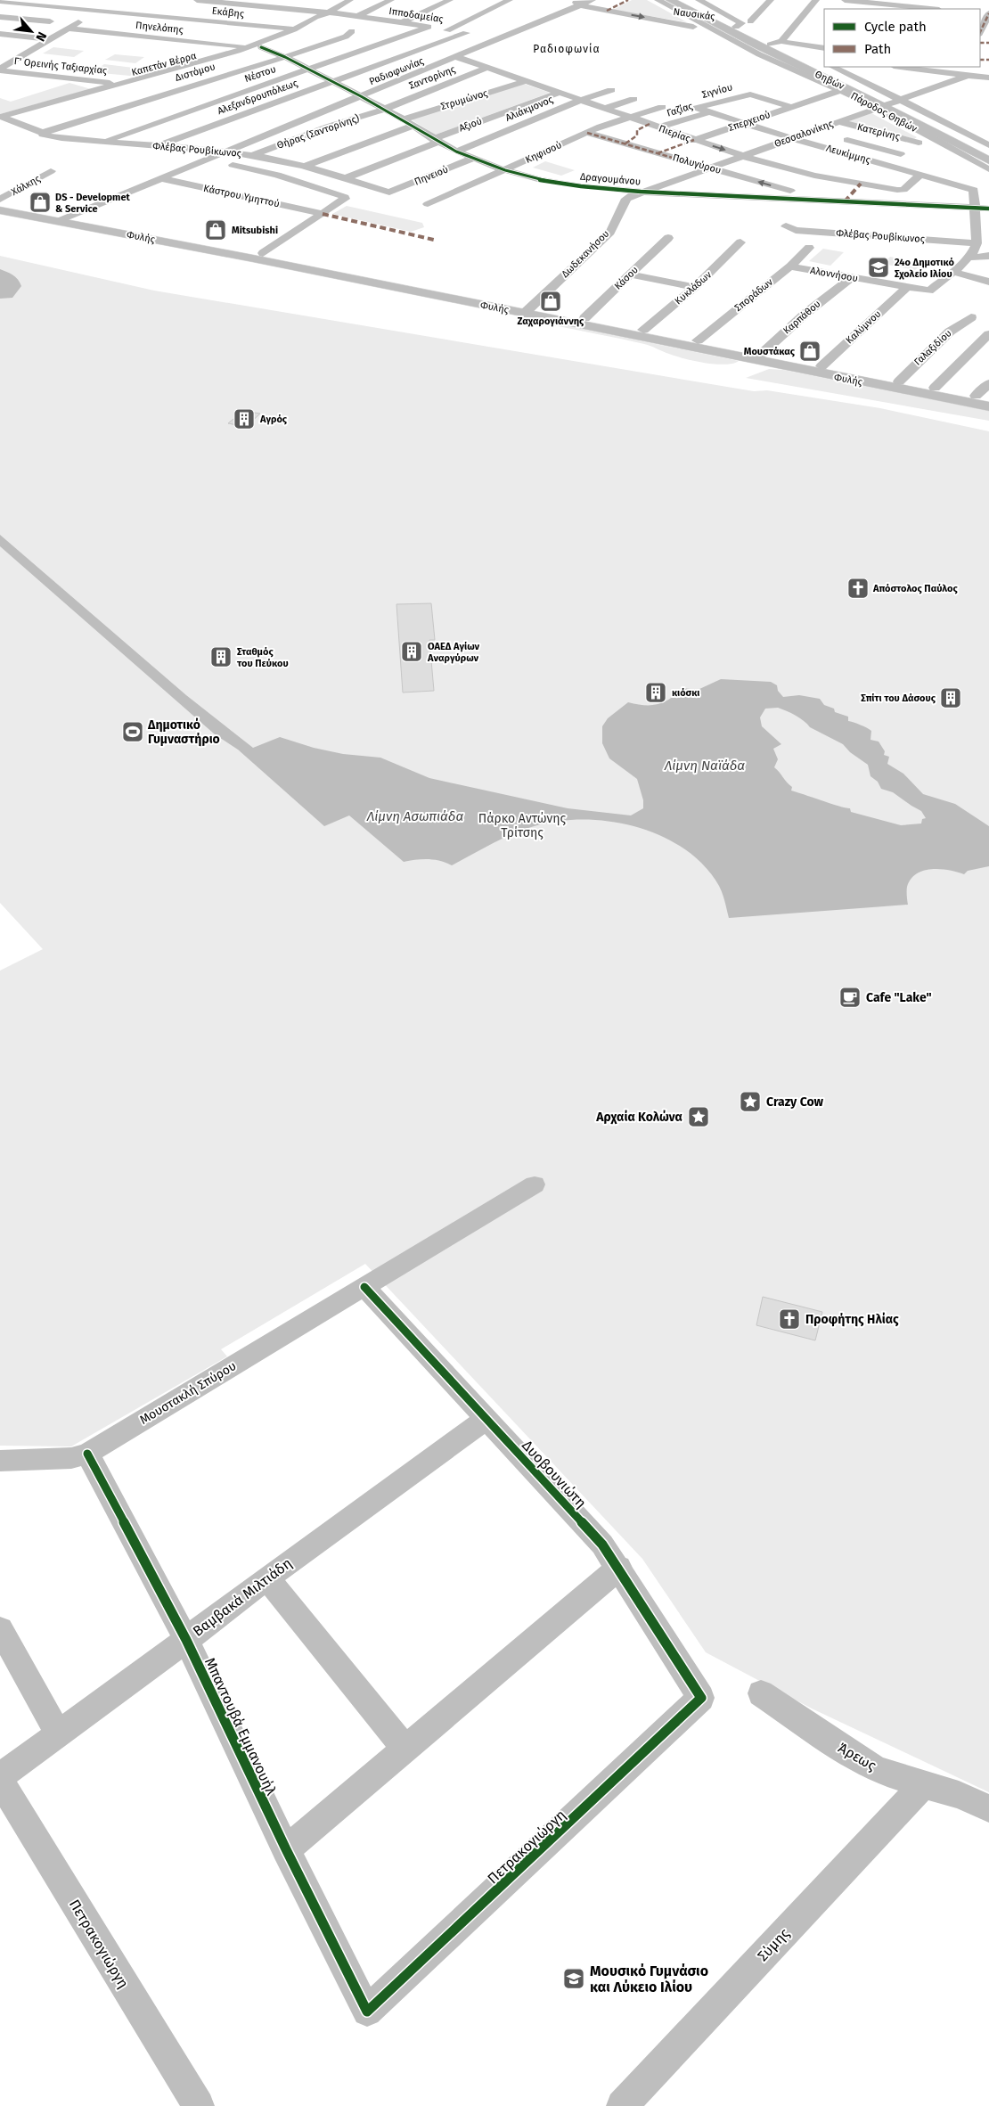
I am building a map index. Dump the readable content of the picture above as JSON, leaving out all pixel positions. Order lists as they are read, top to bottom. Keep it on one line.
{"streets":{"main road":["Θηβών","Φυλής"],"street":["Εκάβης","Ναυσικάς","Ιπποδαμείας","Πηνελόπης","Καπετάν Βέρρα","Γ' Ορεινής Ταξιαρχίας","Ραδιοφωνίας","Διστόμου","Νέστου","Σαντορίνης","Σιγνίου","Αλεξανδρουπόλεως","Στρυμώνος","Αλιάκμονος","Γαζίας","Πάροδος Θηβών","Σπερχειού","Αξιού","Θήρας (Σαντορίνης)","Κατερίνης","Πιερίας","Θεσσαλονίκης","Φλέβας Ρουβίκωνος","Κηφισού","Λευκίμμης","Πολυγύρου","Πηνειού","Δραγουμάνου","Χάλκης","Κάστρου Υμηττού","Δωδεκανήσου","Αλοννήσου","Κάσου","Κυκλάδων","Σποράδων","Καρπάθου","Καλύμνου","Γαλαξιδίου","Μουστακλή Σπύρου","Δυοβουνιώτη","Βαμβακά Μιλτιάδη","Μπαντουβά Εμμανουήλ","Άρεως","Πετρακογιώργη","Σύμης"]},"crossings":[["Εκάβης","Καπετάν Βέρρα"],["Ναυσικάς","Ραδιοφωνίας"],["Ναυσικάς","Θηβών"],["Ναυσικάς","Πάροδος Θηβών"],["Ιπποδαμείας","Καπετάν Βέρρα"],["Ιπποδαμείας","Ραδιοφωνίας"],["Ιπποδαμείας","Νέστου"],["Ιπποδαμείας","Αλεξανδρουπόλεως"],["Πηνελόπης","Καπετάν Βέρρα"],["Καπετάν Βέρρα","Γ' Ορεινής Ταξιαρχίας"],["Καπετάν Βέρρα","Φλέβας Ρουβίκωνος"],["Καπετάν Βέρρα","Δραγουμάνου"],["Ραδιοφωνίας","Πιερίας"],["Ραδιοφωνίας","Φλέβας Ρουβίκωνος"],["Ραδιοφωνίας","Δραγουμάνου"],["Ραδιοφωνίας","Κάστρου Υμηττού"],["Ραδιοφωνίας","Φυλής"],["Διστόμου","Φλέβας Ρουβίκωνος"],["Διστόμου","Δραγουμάνου"],["Νέστου","Φλέβας Ρουβίκωνος"],["Νέστου","Δραγουμάνου"],["Σαντορίνης","Θήρας (Σαντορίνης)"],["Σαντορίνης","Πιερίας"],["Σαντορίνης","Δραγουμάνου"],["Θηβών","Πάροδος Θηβών"],["Θηβών","Θεσσαλονίκης"],["Σιγνίου","Σπερχειού"],["Σιγνίου","Λευκίμμης"],["Αλεξανδρουπόλεως","Φλέβας Ρουβίκωνος"],["Αλεξανδρουπόλεως","Δραγουμάνου"],["Στρυμώνος","Πιερίας"],["Στρυμώνος","Δραγουμάνου"],["Αλιάκμονος","Πιερίας"],["Αλιάκμονος","Δραγουμάνου"],["Γαζίας","Πιερίας"],["Γαζίας","Λευκίμμης"],["Πάροδος Θηβών","Σπερχειού"],["Πάροδος Θηβών","Θεσσαλονίκης"],["Σπερχειού","Πιερίας"],["Σπερχειού","Λευκίμμης"],["Σπερχειού","Πολυγύρου"],["Αξιού","Πιερίας"],["Αξιού","Φλέβας Ρουβίκωνος"],["Αξιού","Δραγουμάνου"],["Θήρας (Σαντορίνης)","Φλέβας Ρουβίκωνος"],["Θήρας (Σαντορίνης)","Δραγουμάνου"],["Κατερίνης","Θεσσαλονίκης"],["Πιερίας","Θεσσαλονίκης"],["Πιερίας","Κηφισού"],["Πιερίας","Λευκίμμης"],["Θεσσαλονίκης","Λευκίμμης"],["Θεσσαλονίκης","Πολυγύρου"],["Θεσσαλονίκης","Δραγουμάνου"],["Θεσσαλονίκης","Δωδεκανήσου"],["Φλέβας Ρουβίκωνος","Πηνειού"],["Κηφισού","Πολυγύρου"],["Κηφισού","Δραγουμάνου"],["Λευκίμμης","Δραγουμάνου"],["Πολυγύρου","Δραγουμάνου"],["Πηνειού","Δραγουμάνου"],["Δραγουμάνου","Δωδεκανήσου"],["Φυλής","Δωδεκανήσου"],["Φυλής","Κάσου"],["Φυλής","Κυκλάδων"],["Φυλής","Σποράδων"],["Φυλής","Καρπάθου"],["Φυλής","Καλύμνου"],["Φυλής","Γαλαξιδίου"],["Αλοννήσου","Σποράδων"],["Αλοννήσου","Καρπάθου"],["Αλοννήσου","Καλύμνου"],["Μουστακλή Σπύρου","Δυοβουνιώτη"],["Μουστακλή Σπύρου","Μπαντουβά Εμμανουήλ"],["Δυοβουνιώτη","Βαμβακά Μιλτιάδη"],["Δυοβουνιώτη","Πετρακογιώργη"],["Βαμβακά Μιλτιάδη","Μπαντουβά Εμμανουήλ"],["Μπαντουβά Εμμανουήλ","Πετρακογιώργη"],["Άρεως","Σύμης"]],"one_way":["Ναυσικάς"],"districts":["Ραδιοφωνία"],"water":["Λίμνη Ναϊάδα","Λίμνη Ασωπιάδα"],"parks":["Πάρκο Αντώνης Τρίτσης"],"places":{"shop":["DS - Developmet & Service","Mitsubishi","Ζαχαρογιάννης","Μουστάκας"],"school or university":["24ο Δημοτικό Σχολείο Ιλίου","Μουσικό Γυμνάσιο και Λύκειο Ιλίου"],"building":["Αγρός","ΟΑΕΔ Αγίων Αναργύρων","Σταθμός του Πεύκου","κιόσκι","Σπίτι του Δάσους"],"church":["Απόστολος Παύλος","Προφήτης Ηλίας"],"sports":["Δημοτικό Γυμναστήριο"],"cafe":["Cafe \"Lake\""],"place":["Crazy Cow","Αρχαία Κολώνα"]},"legend":["Cycle path","Path"],"north":"bottom right"}
